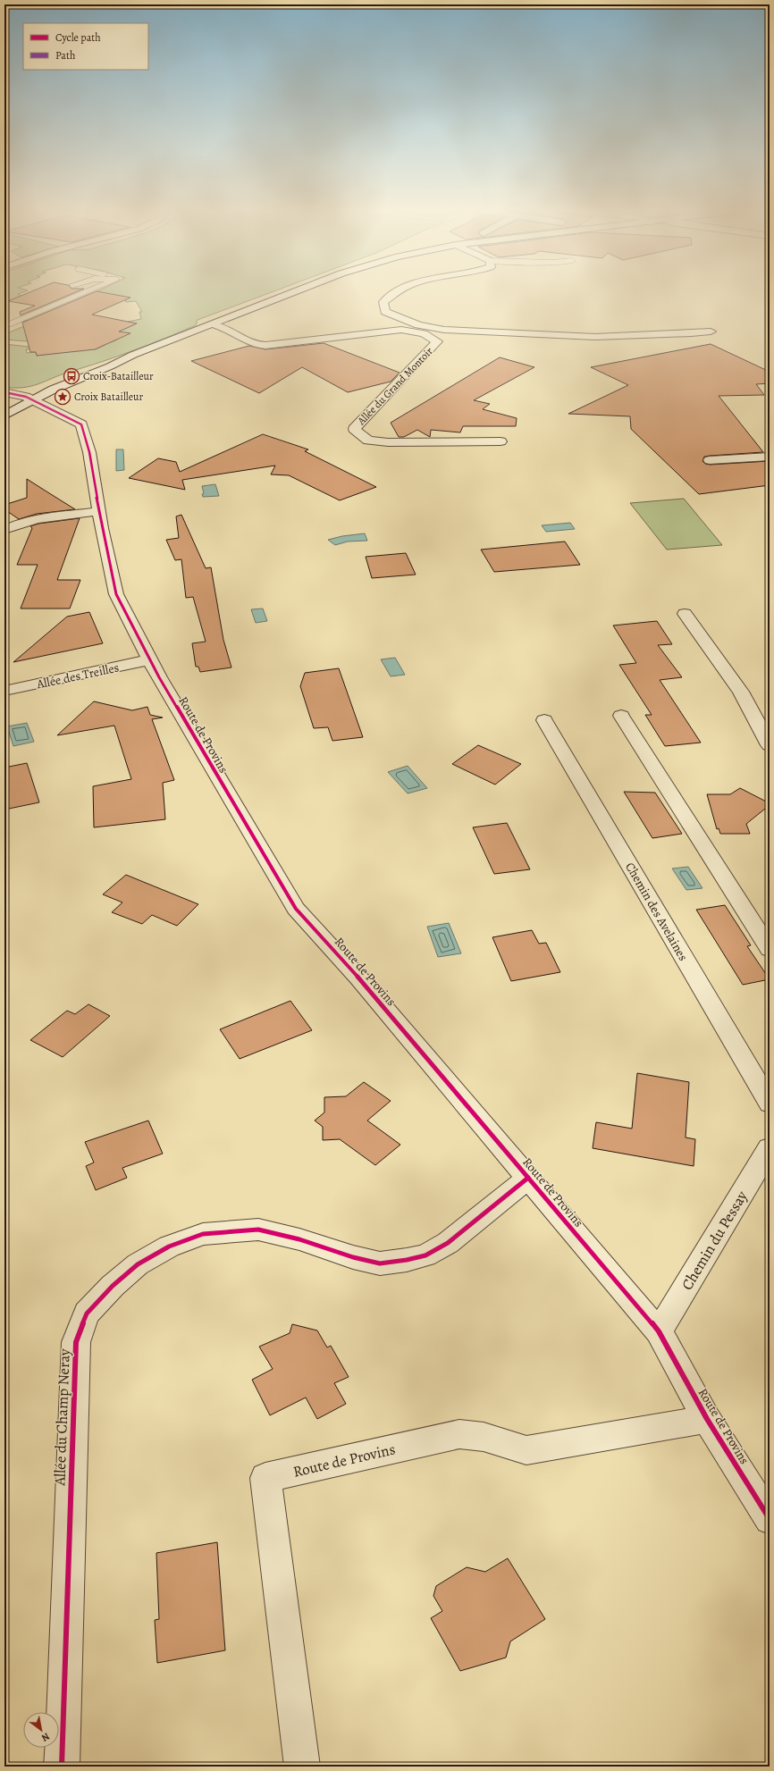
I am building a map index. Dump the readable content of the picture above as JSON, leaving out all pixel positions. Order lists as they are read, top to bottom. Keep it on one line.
{"streets":{"street":["Allée du Grand Montoir","Allée des Treilles","Route de Provins","Chemin des Avelaines","Chemin du Pessay","Allée du Champ Neray"]},"crossings":[["Allée des Treilles","Route de Provins"],["Route de Provins","Chemin du Pessay"],["Route de Provins","Allée du Champ Neray"]],"places":{"bus stop":["Croix-Batailleur"],"place":["Croix Batailleur"]},"legend":["Cycle path","Path"],"north":"bottom right"}
